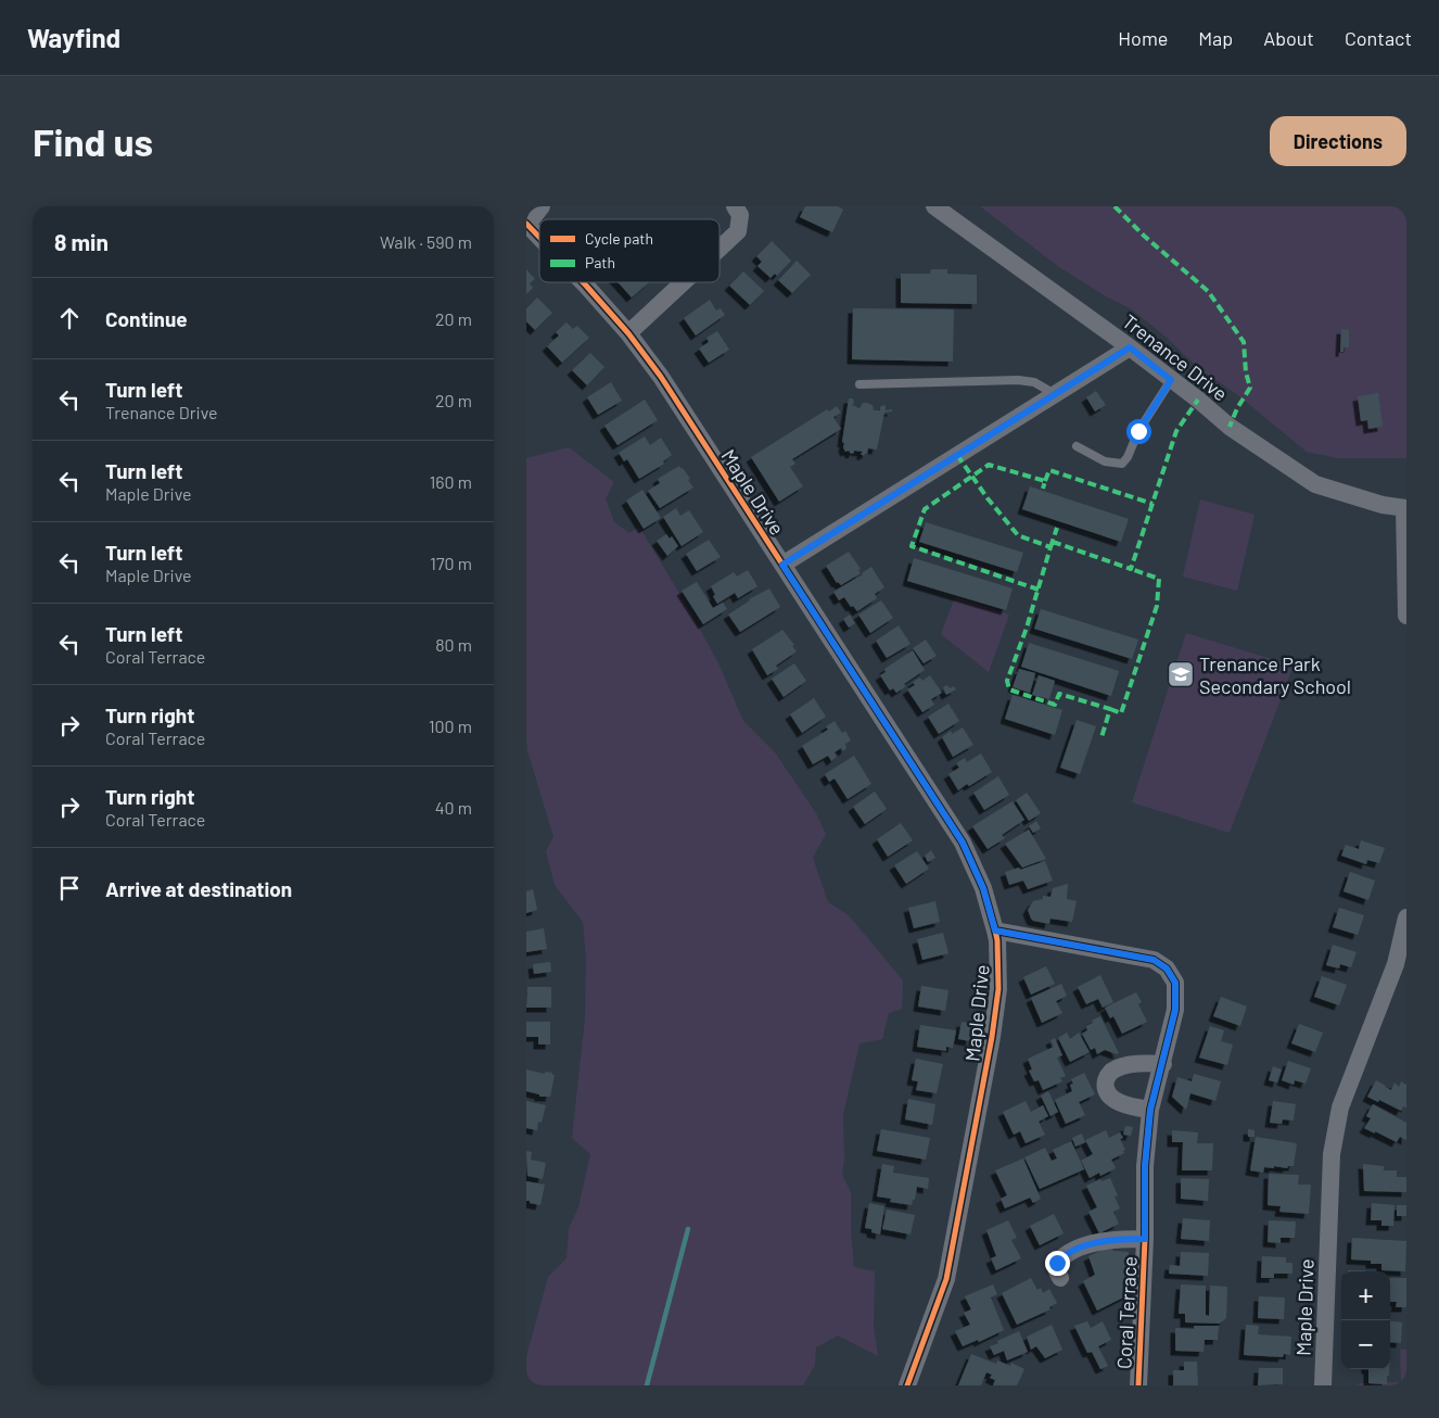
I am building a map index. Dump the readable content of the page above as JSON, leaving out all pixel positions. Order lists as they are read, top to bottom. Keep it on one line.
{"streets":{"street":["Trenance Drive","Maple Drive","Coral Terrace"]},"crossings":[["Trenance Drive","Maple Drive"],["Maple Drive","Coral Terrace"]],"places":{"school or university":["Trenance Park Secondary School"]},"legend":["Cycle path","Path"],"page":{"header":"Wayfind","nav":["Home","Map","About","Contact"],"buttons":"Directions","title":"Find us","heading":["8 min","Walk · 590 m"],"list":[["Continue","20 m"],["Turn left","Trenance Drive","20 m"],["Turn left","Maple Drive","160 m"],["Turn left","Maple Drive","170 m"],["Turn left","Coral Terrace","80 m"],["Turn right","Coral Terrace","100 m"],["Turn right","Coral Terrace","40 m"],"Arrive at destination"],"map_buttons":["+","−"]}}
